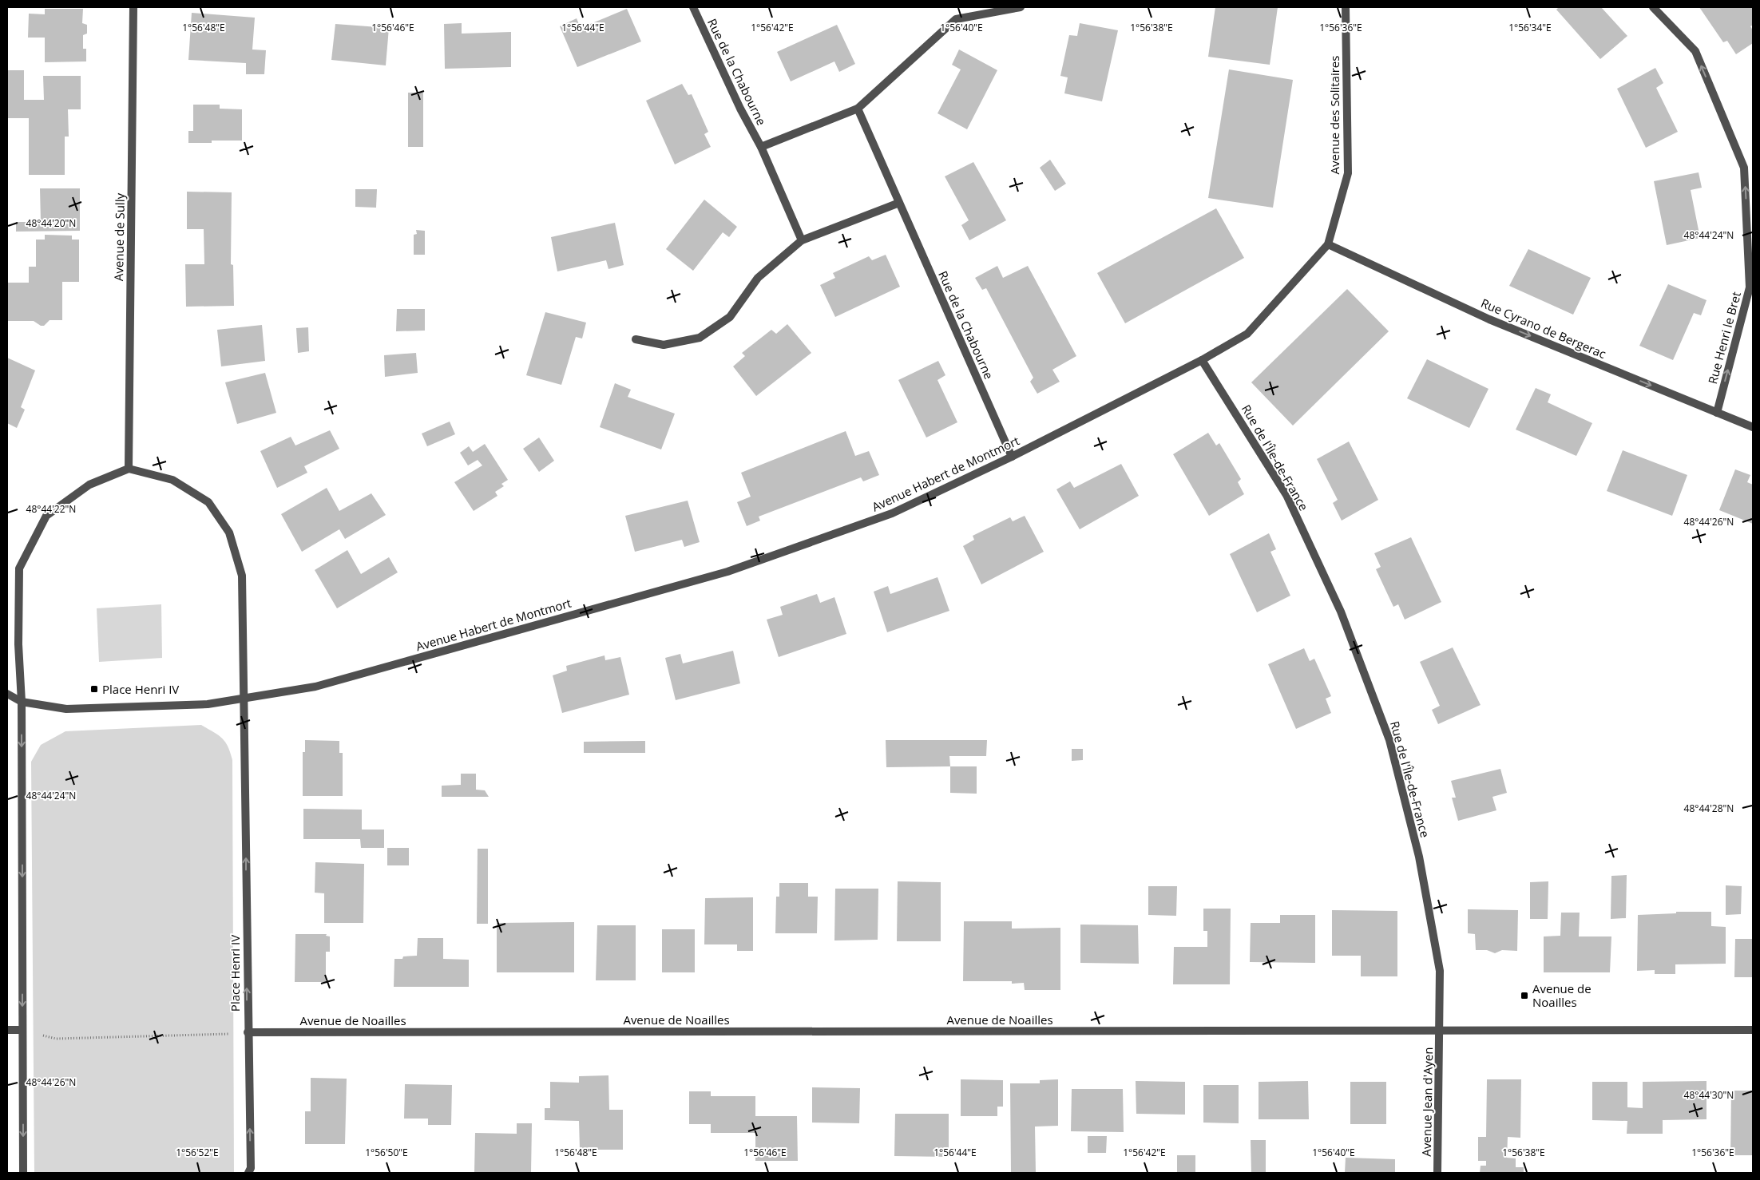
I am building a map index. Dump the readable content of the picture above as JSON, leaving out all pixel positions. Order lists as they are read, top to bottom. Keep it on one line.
{"streets":{"street":["Rue de la Chabourne","Avenue des Solitaires","Avenue de Sully","Rue Cyrano de Bergerac","Rue Henri le Bret","Rue de l'Île-de-France","Avenue Habert de Montmort","Place Henri IV","Avenue de Noailles","Avenue Jean d'Ayen"]},"crossings":[["Rue de la Chabourne","Avenue Habert de Montmort"],["Avenue des Solitaires","Rue Cyrano de Bergerac"],["Avenue des Solitaires","Avenue Habert de Montmort"],["Avenue de Sully","Place Henri IV"],["Rue Cyrano de Bergerac","Rue Henri le Bret"],["Rue Cyrano de Bergerac","Avenue Habert de Montmort"],["Rue de l'Île-de-France","Avenue Habert de Montmort"],["Rue de l'Île-de-France","Avenue de Noailles"],["Rue de l'Île-de-France","Avenue Jean d'Ayen"],["Avenue Habert de Montmort","Place Henri IV"],["Place Henri IV","Avenue de Noailles"],["Avenue de Noailles","Avenue Jean d'Ayen"]],"one_way":["Rue Cyrano de Bergerac","Rue Henri le Bret","Place Henri IV"],"places":{"transit":["Place Henri IV","Avenue de Noailles"]},"coordinates":["1°56'48\"E","1°56'46\"E","1°56'44\"E","1°56'42\"E","1°56'40\"E","1°56'38\"E","1°56'36\"E","1°56'34\"E","48°44'20\"N","48°44'24\"N","48°44'22\"N","48°44'26\"N","48°44'28\"N","48°44'30\"N","1°56'52\"E","1°56'50\"E"]}
